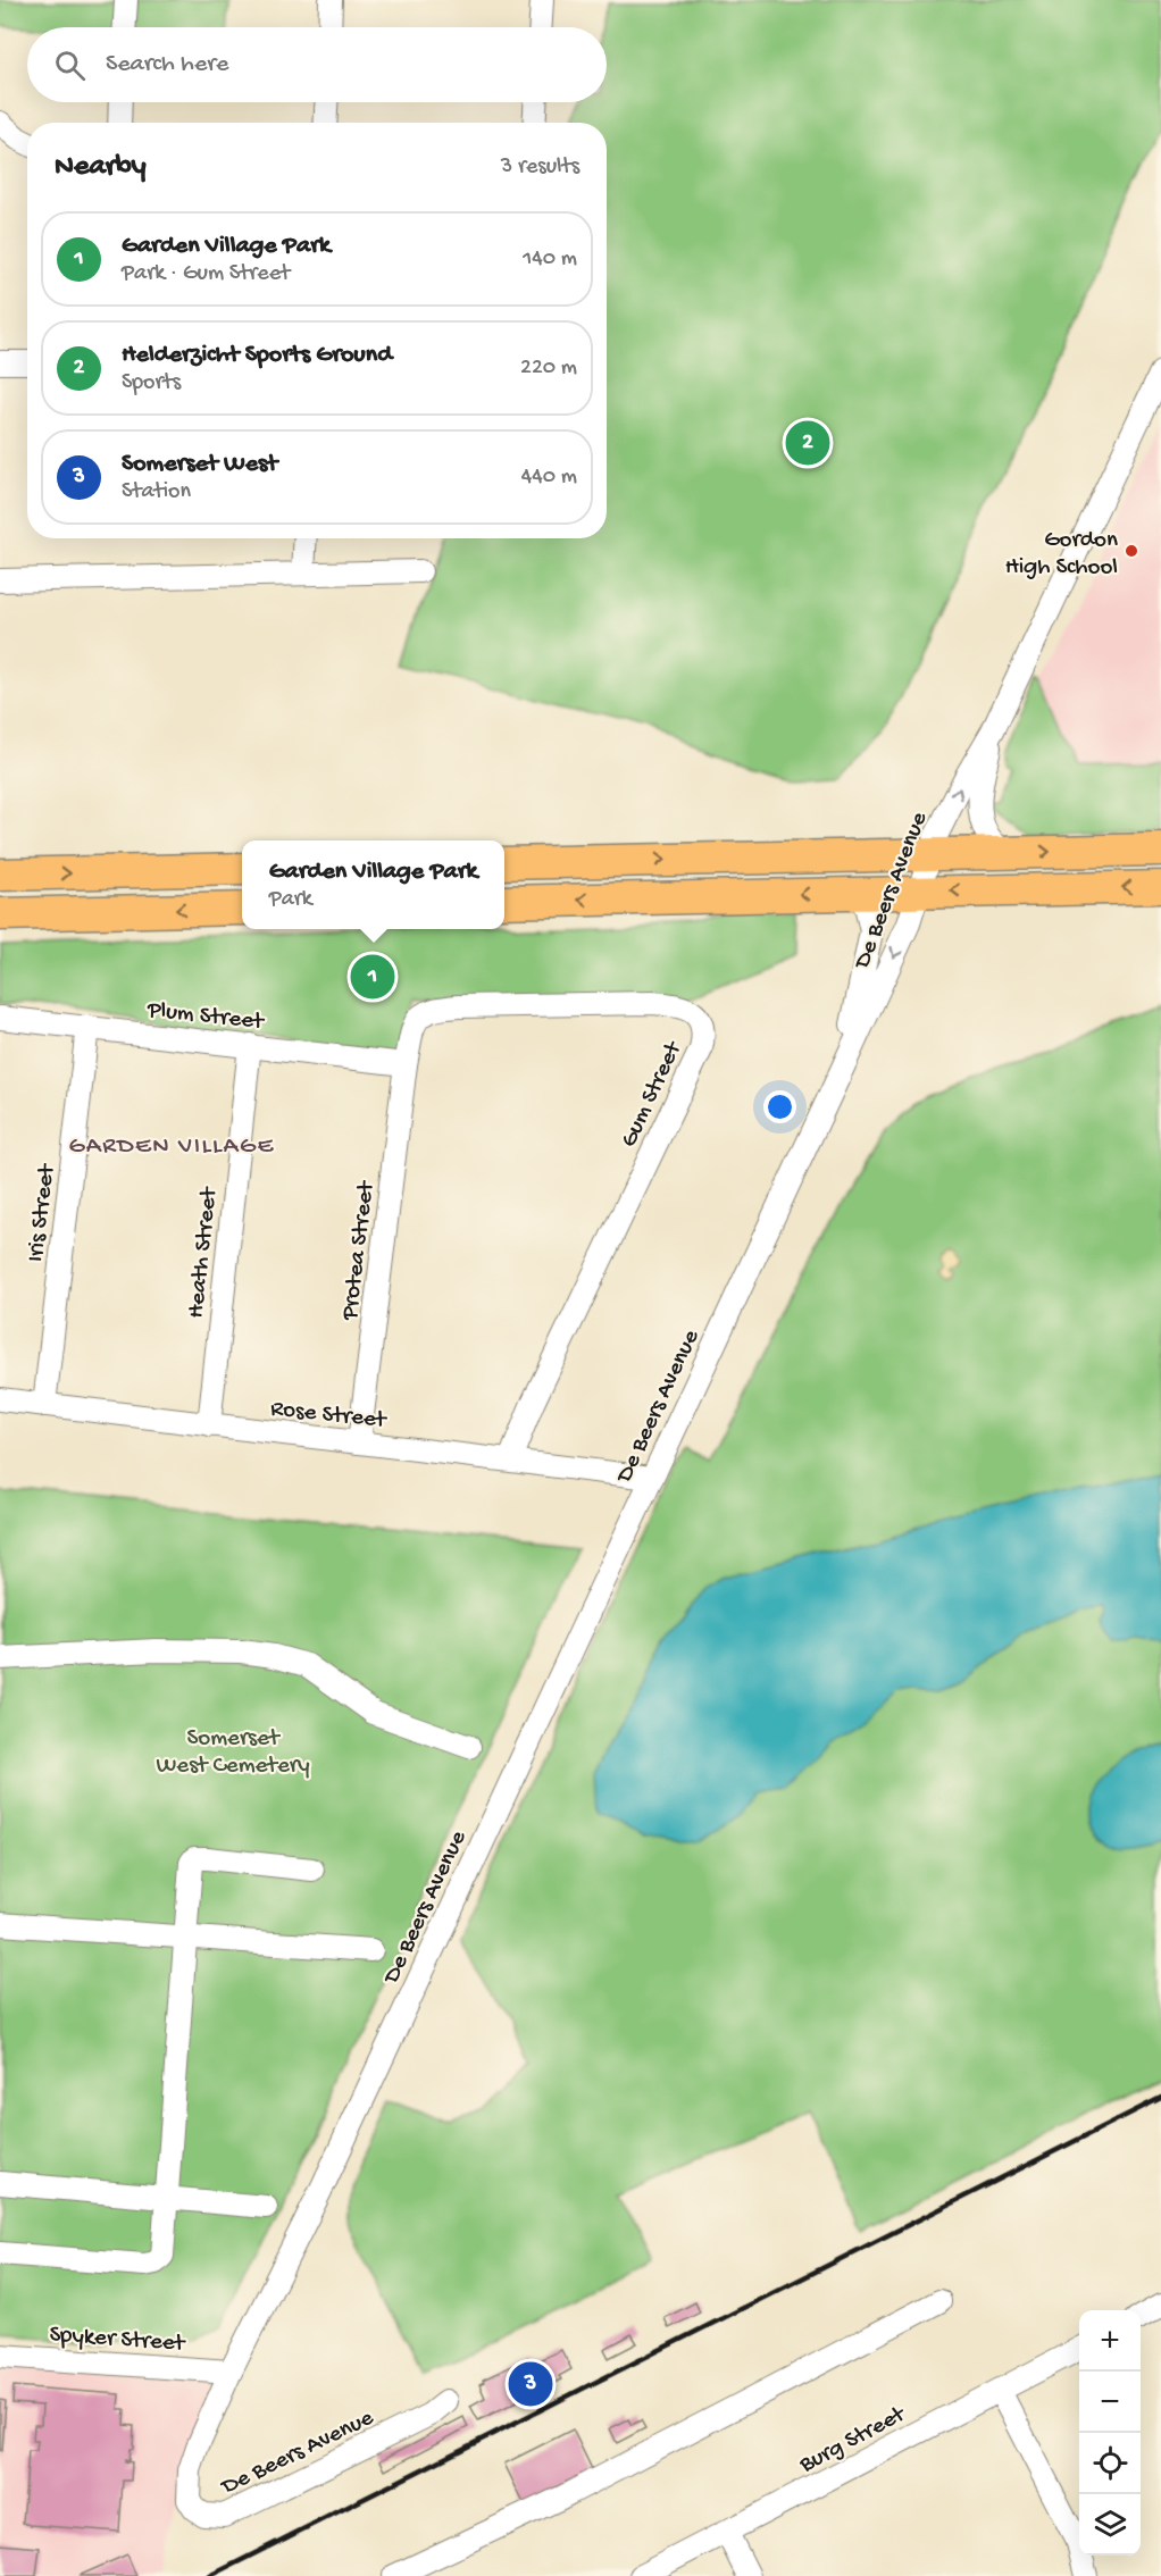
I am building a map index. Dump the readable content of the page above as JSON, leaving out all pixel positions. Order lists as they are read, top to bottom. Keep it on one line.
{"streets":{"street":["De Beers Avenue","Plum Street","Gum Street","Iris Street","Protea Street","Heath Street","Rose Street","Spyker Street","Burg Street"]},"crossings":[["De Beers Avenue","Rose Street"],["De Beers Avenue","Spyker Street"],["Plum Street","Gum Street"],["Plum Street","Iris Street"],["Plum Street","Protea Street"],["Plum Street","Heath Street"],["Gum Street","Protea Street"],["Gum Street","Rose Street"],["Iris Street","Rose Street"],["Protea Street","Rose Street"],["Heath Street","Rose Street"]],"districts":["GARDEN VILLAGE"],"parks":["Somerset West Cemetery"],"places":["Gordon High School"],"page":{"search":"Search here","heading":["Nearby","3 results"],"list":[{"mark":"1","name":"Garden Village Park","note":"Park · Gum Street","value":"140 m"},{"mark":"2","name":"Helderzicht Sports Ground","note":"Sports","value":"220 m"},{"mark":"3","name":"Somerset West","note":"Station","value":"440 m"}],"pins":["2","1","3"],"popup":["Garden Village Park","Park"],"map_buttons":["+","−"]}}
